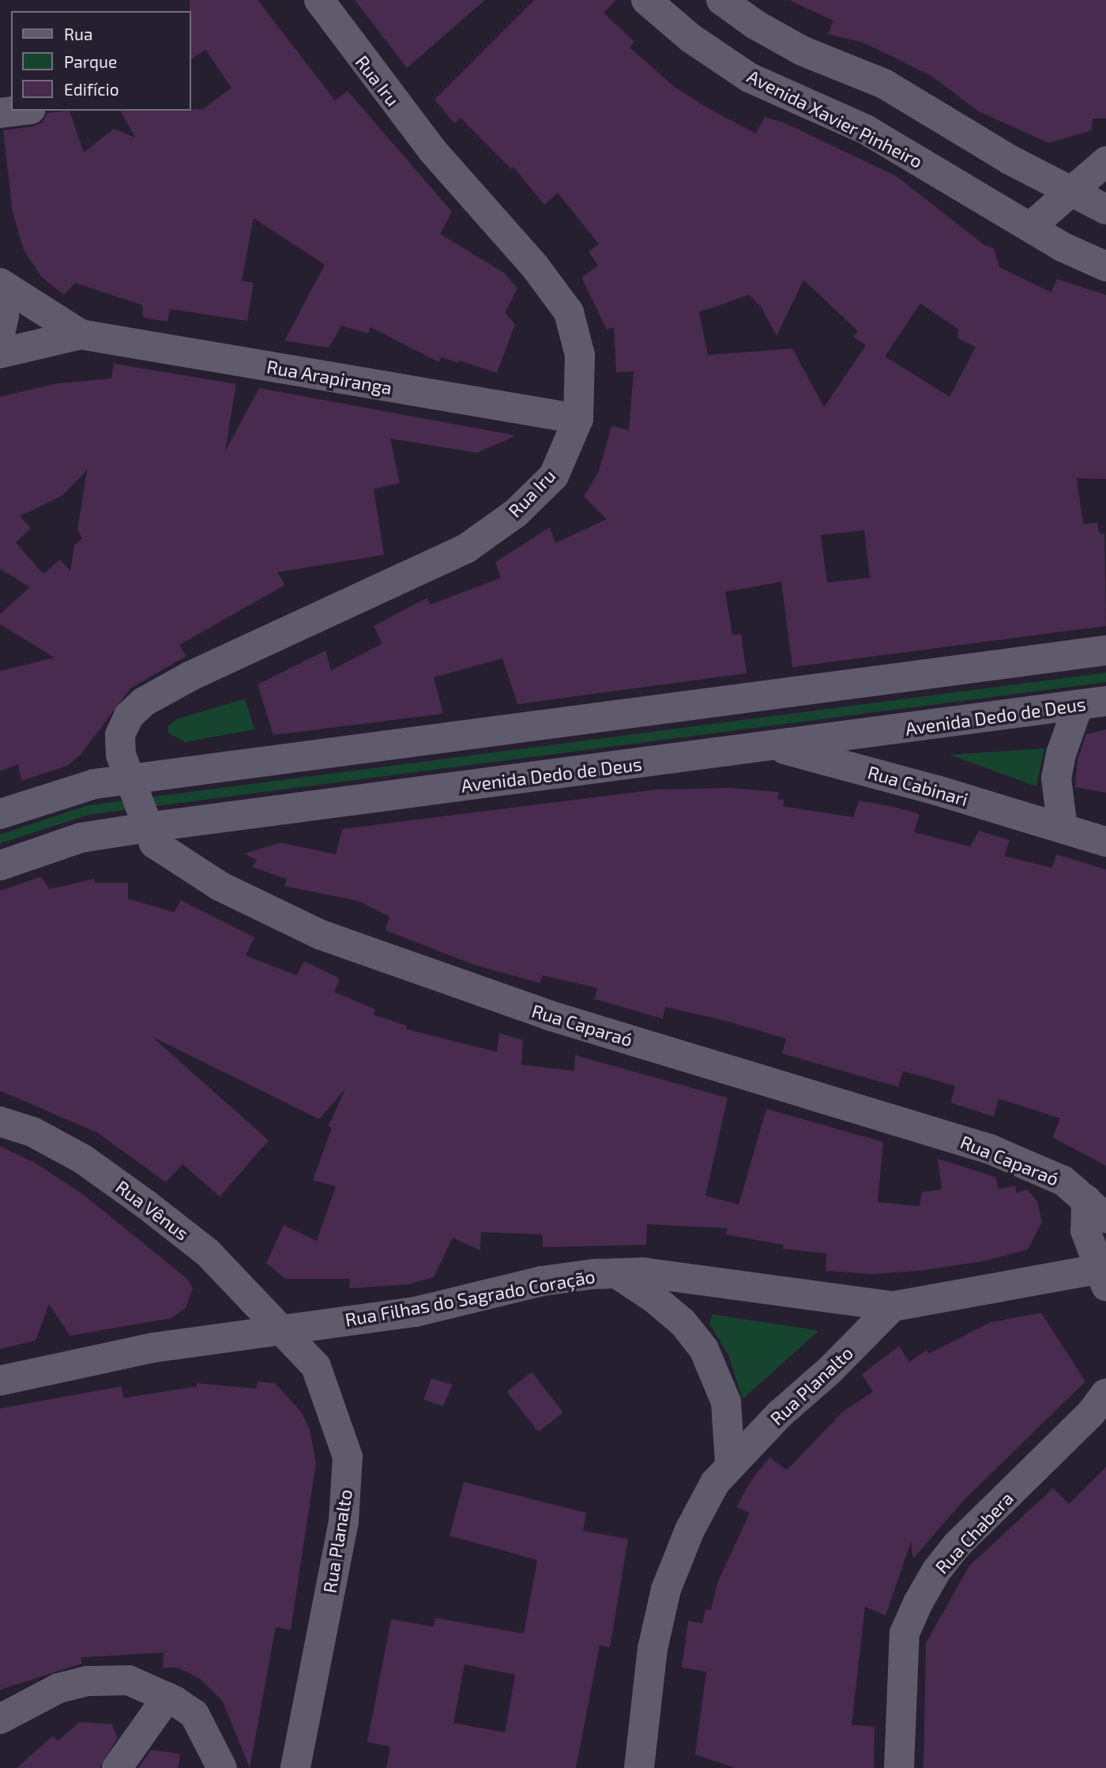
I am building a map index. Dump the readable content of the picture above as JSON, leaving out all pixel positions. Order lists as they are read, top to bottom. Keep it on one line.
{"streets":{"street":["Rua Iru","Avenida Xavier Pinheiro","Rua Arapiranga","Avenida Dedo de Deus","Rua Cabinari","Rua Caparaó","Rua Vênus","Rua Filhas do Sagrado Coração","Rua Planalto","Rua Chabera"]},"crossings":[["Rua Iru","Rua Arapiranga"],["Rua Iru","Rua Caparaó"],["Avenida Dedo de Deus","Rua Cabinari"],["Avenida Dedo de Deus","Rua Caparaó"],["Rua Caparaó","Rua Filhas do Sagrado Coração"],["Rua Vênus","Rua Filhas do Sagrado Coração"],["Rua Vênus","Rua Planalto"],["Rua Filhas do Sagrado Coração","Rua Planalto"]],"legend":["Rua","Parque","Edifício"]}
